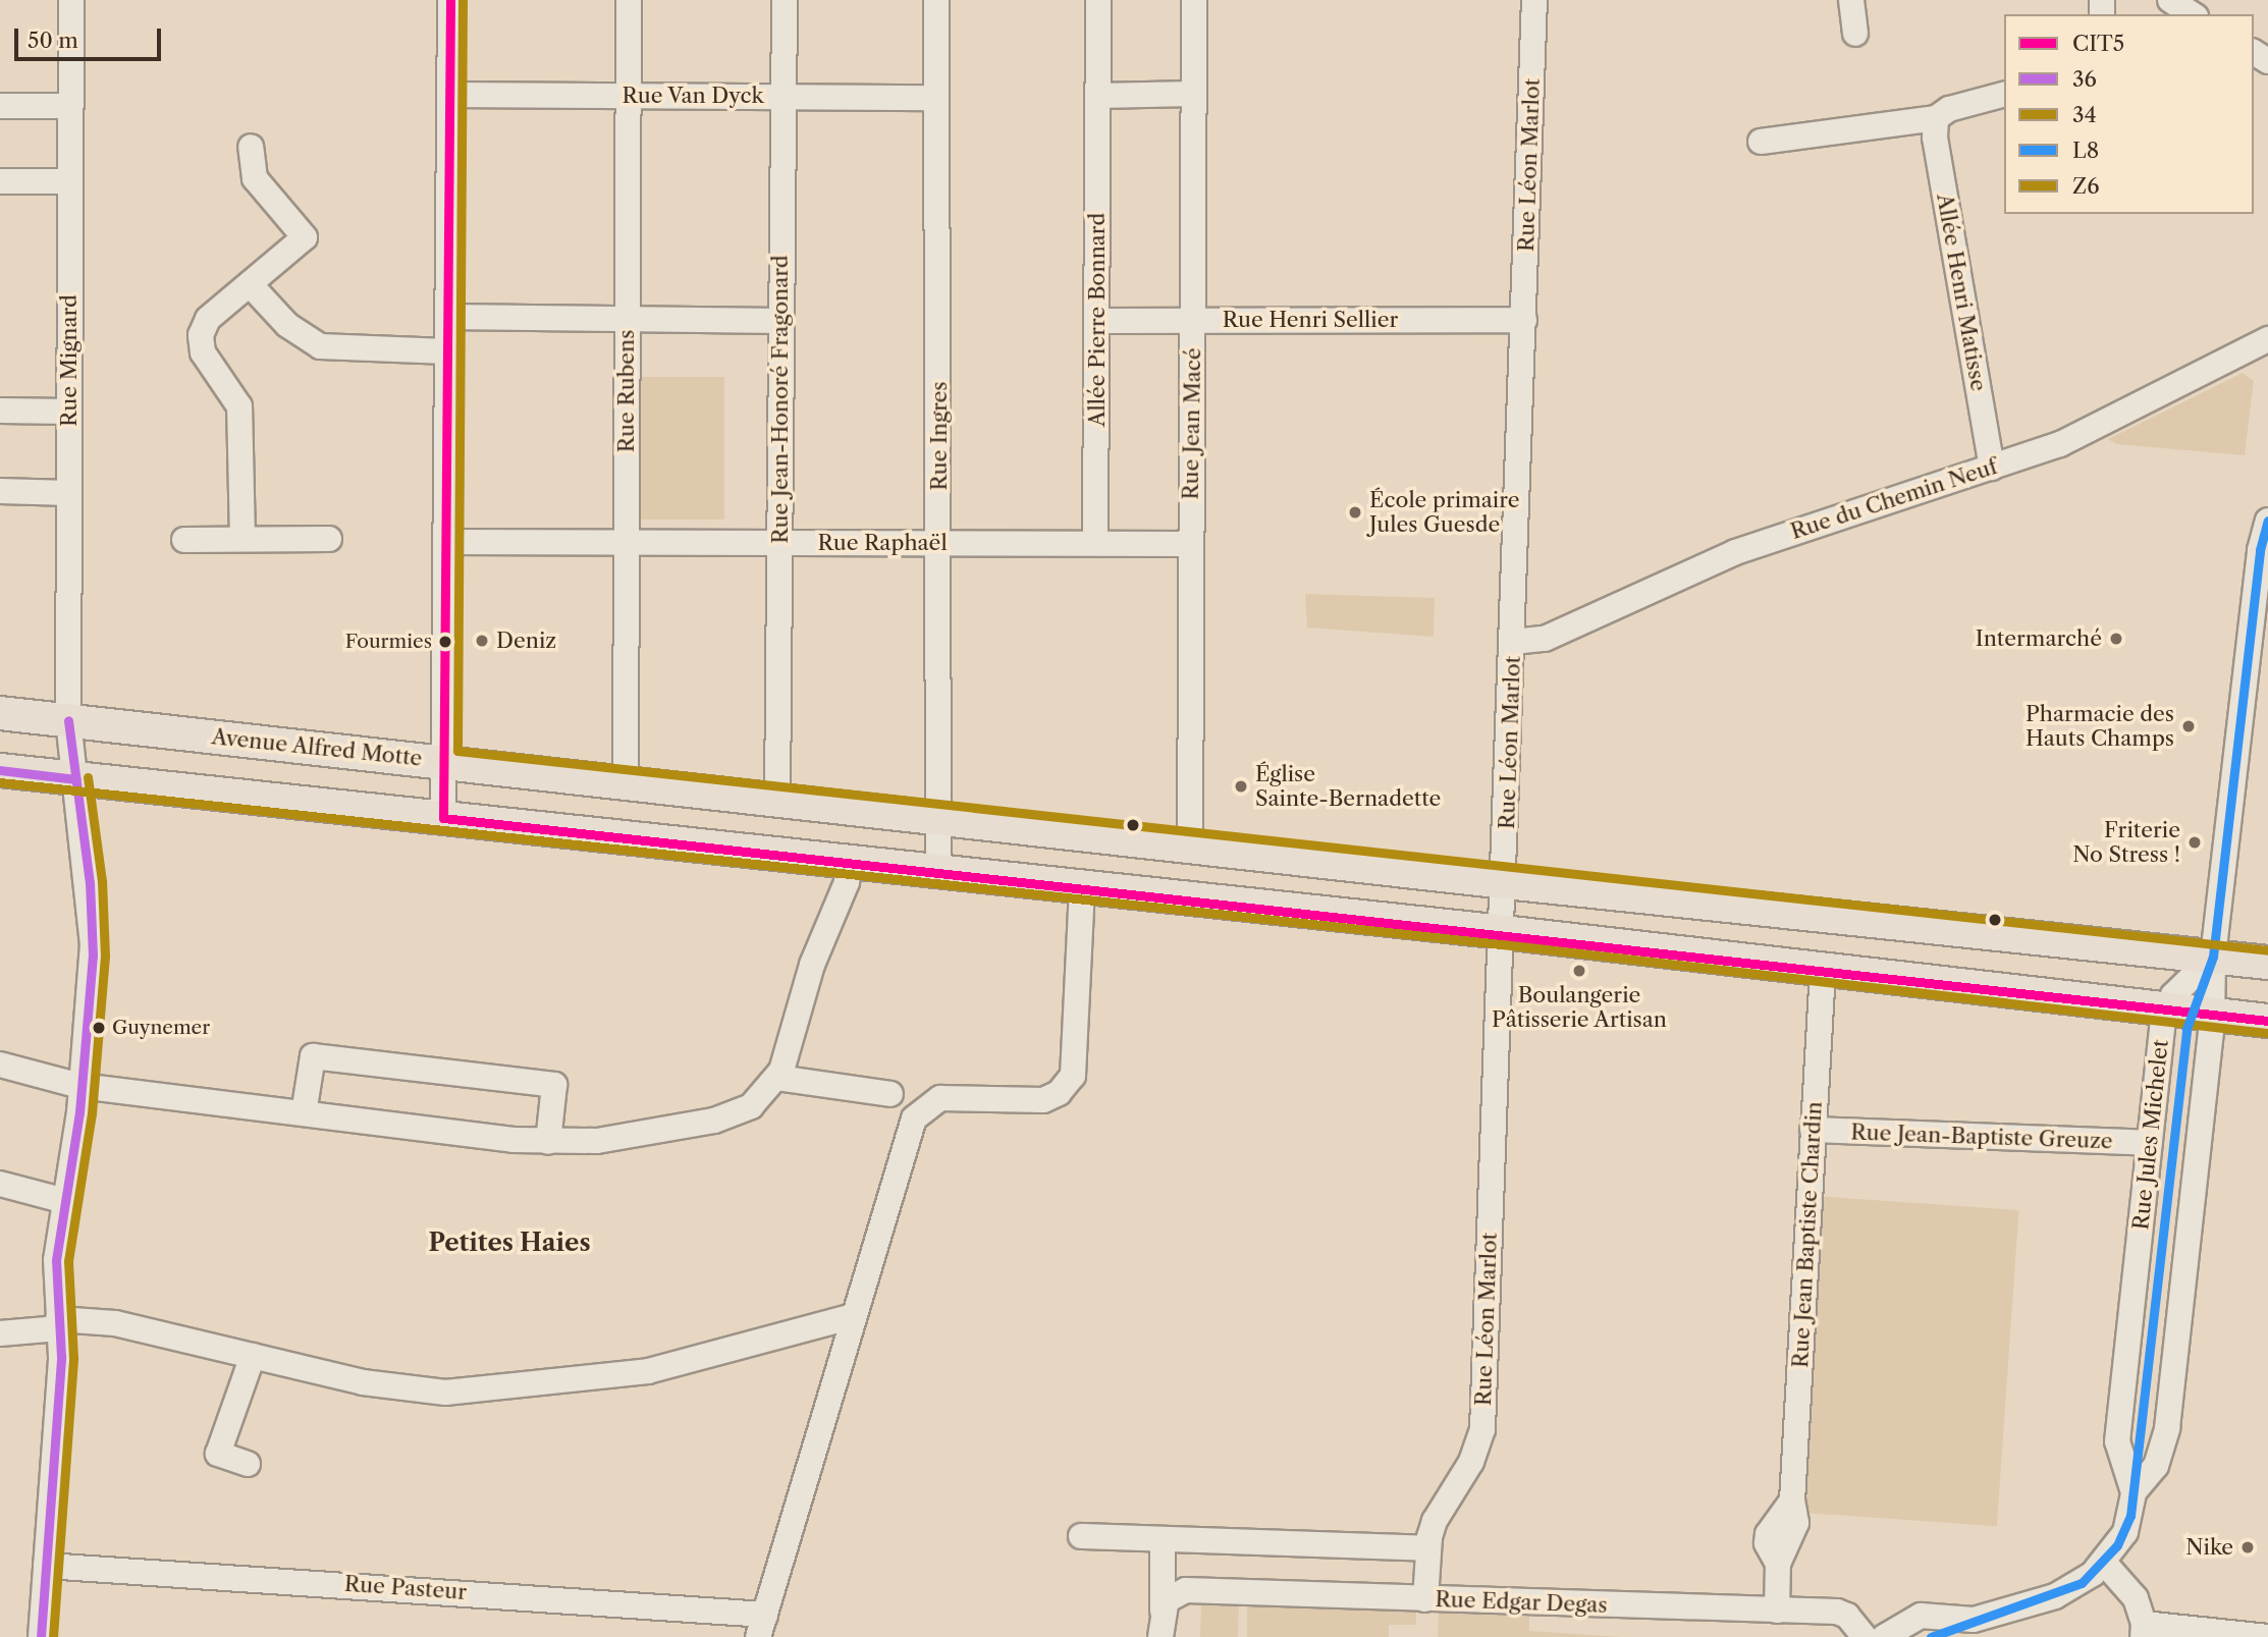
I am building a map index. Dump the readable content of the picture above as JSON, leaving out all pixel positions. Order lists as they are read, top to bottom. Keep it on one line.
{"streets":{"main road":["Avenue Alfred Motte"],"street":["Rue Van Dyck","Rue Léon Marlot","Allée Henri Matisse","Allée Pierre Bonnard","Rue Henri Sellier","Rue Mignard","Rue Rubens","Rue Jean-Honoré Fragonard","Rue Jean Macé","Rue Ingres","Rue du Chemin Neuf","Rue Raphaël","Rue Jules Michelet","Rue Jean-Baptiste Greuze","Rue Jean Baptiste Chardin","Rue Pasteur","Rue Edgar Degas"]},"crossings":[["Rue Van Dyck","Rue Rubens"],["Rue Van Dyck","Rue Jean-Honoré Fragonard"],["Rue Van Dyck","Rue Ingres"],["Rue Léon Marlot","Rue Henri Sellier"],["Rue Léon Marlot","Rue du Chemin Neuf"],["Rue Léon Marlot","Avenue Alfred Motte"],["Rue Léon Marlot","Rue Edgar Degas"],["Allée Henri Matisse","Rue du Chemin Neuf"],["Allée Pierre Bonnard","Rue Henri Sellier"],["Allée Pierre Bonnard","Rue Raphaël"],["Rue Henri Sellier","Rue Jean Macé"],["Rue Mignard","Avenue Alfred Motte"],["Rue Rubens","Rue Raphaël"],["Rue Rubens","Avenue Alfred Motte"],["Rue Jean-Honoré Fragonard","Rue Raphaël"],["Rue Jean-Honoré Fragonard","Avenue Alfred Motte"],["Rue Jean Macé","Rue Raphaël"],["Rue Jean Macé","Avenue Alfred Motte"],["Rue Ingres","Rue Raphaël"],["Rue Ingres","Avenue Alfred Motte"],["Avenue Alfred Motte","Rue Jules Michelet"],["Rue Jules Michelet","Rue Jean-Baptiste Greuze"],["Rue Jean-Baptiste Greuze","Rue Jean Baptiste Chardin"],["Rue Jean Baptiste Chardin","Rue Edgar Degas"]],"districts":["Petites Haies"],"places":["École primaire Jules Guesde","Intermarché","Deniz","Fourmies","Pharmacie des Hauts Champs","Église Sainte-Bernadette","Friterie No Stress !","Boulangerie Pâtisserie Artisan","Guynemer","Nike"],"lines":["transit line CIT5","transit line Z6","transit line L8","transit line 36","transit line 34"],"legend":["CIT5","36","34","L8","Z6"],"scale_bar":"50 m"}
